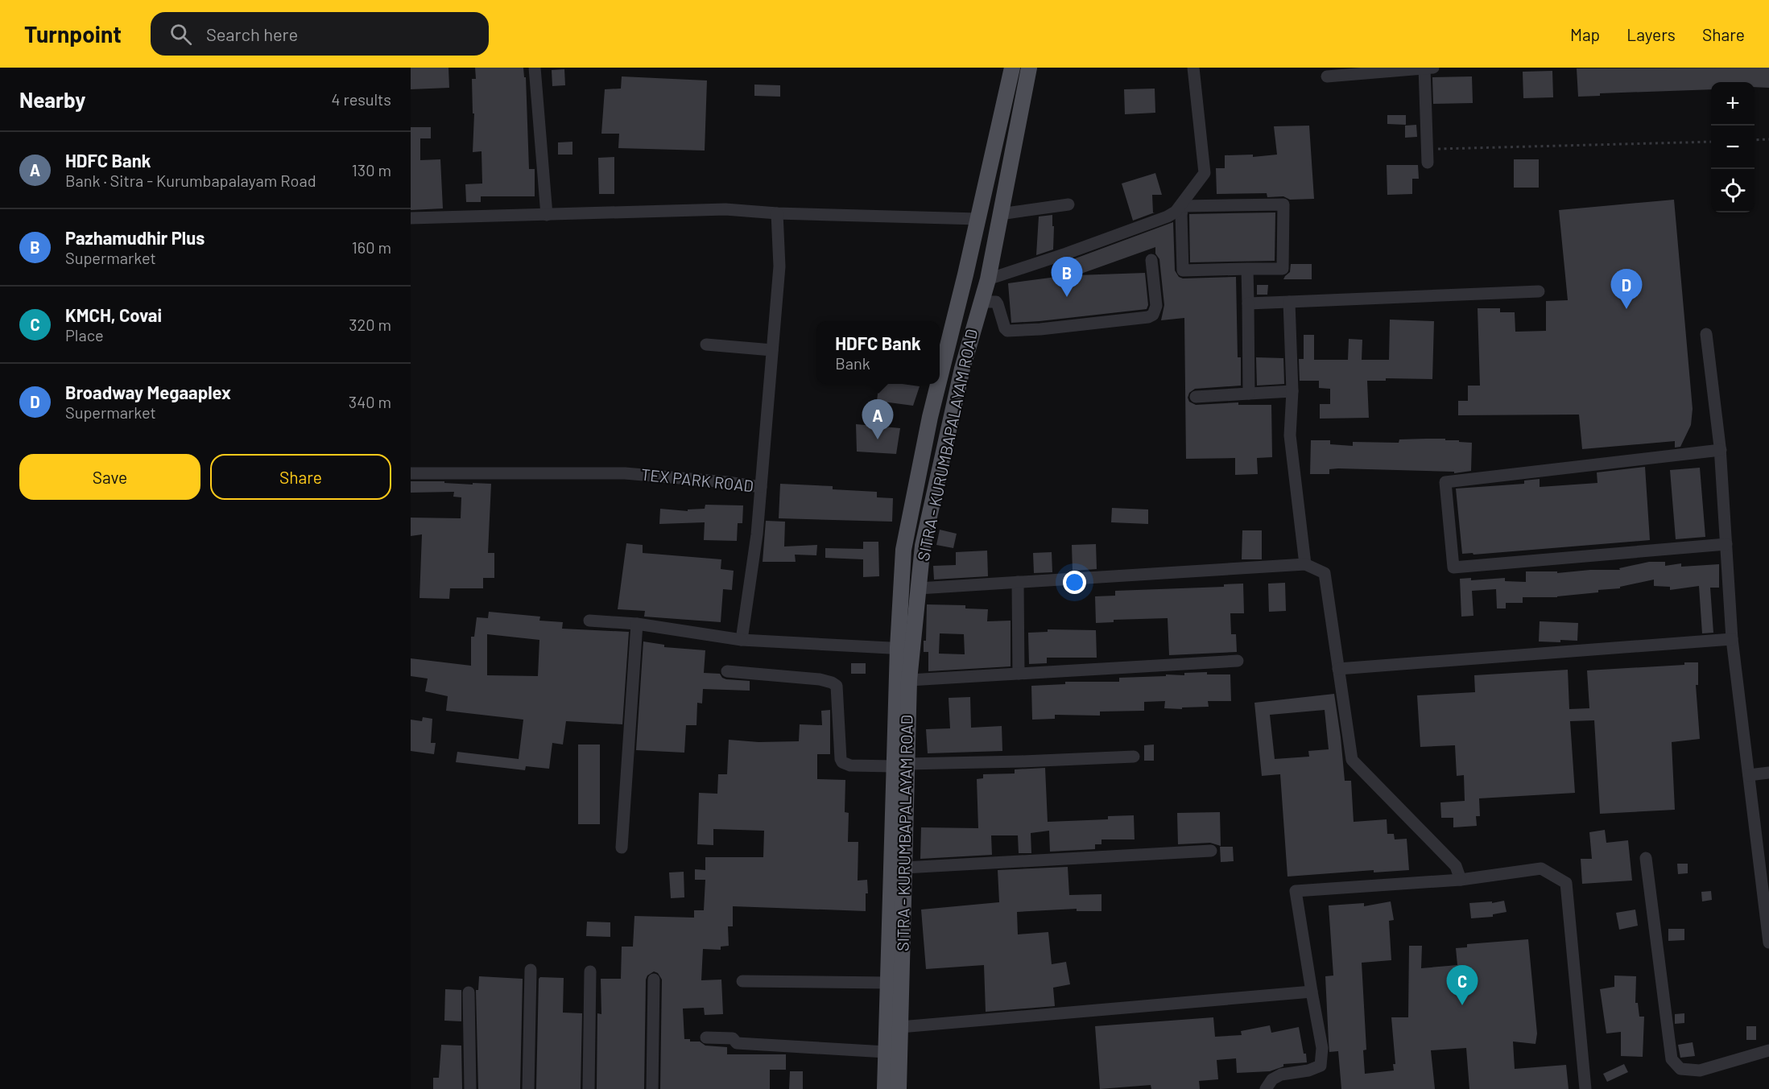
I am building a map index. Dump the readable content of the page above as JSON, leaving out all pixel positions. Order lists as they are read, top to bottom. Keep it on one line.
{"streets":{"main road":["SITRA - KURUMBAPALAYAM ROAD"],"street":["TEX PARK ROAD"]},"page":{"header":"Turnpoint","search":"Search here","nav":["Map","Layers","Share"],"heading":["Nearby","4 results"],"map_buttons":["+","−"],"list":[{"mark":"A","name":"HDFC Bank","note":"Bank · Sitra - Kurumbapalayam Road","value":"130 m"},{"mark":"B","name":"Pazhamudhir Plus","note":"Supermarket","value":"160 m"},{"mark":"C","name":"KMCH, Covai","note":"Place","value":"320 m"},{"mark":"D","name":"Broadway Megaaplex","note":"Supermarket","value":"340 m"}],"pins":["B","D","A","C"],"popup":["HDFC Bank","Bank"],"buttons":["Save","Share"]}}
